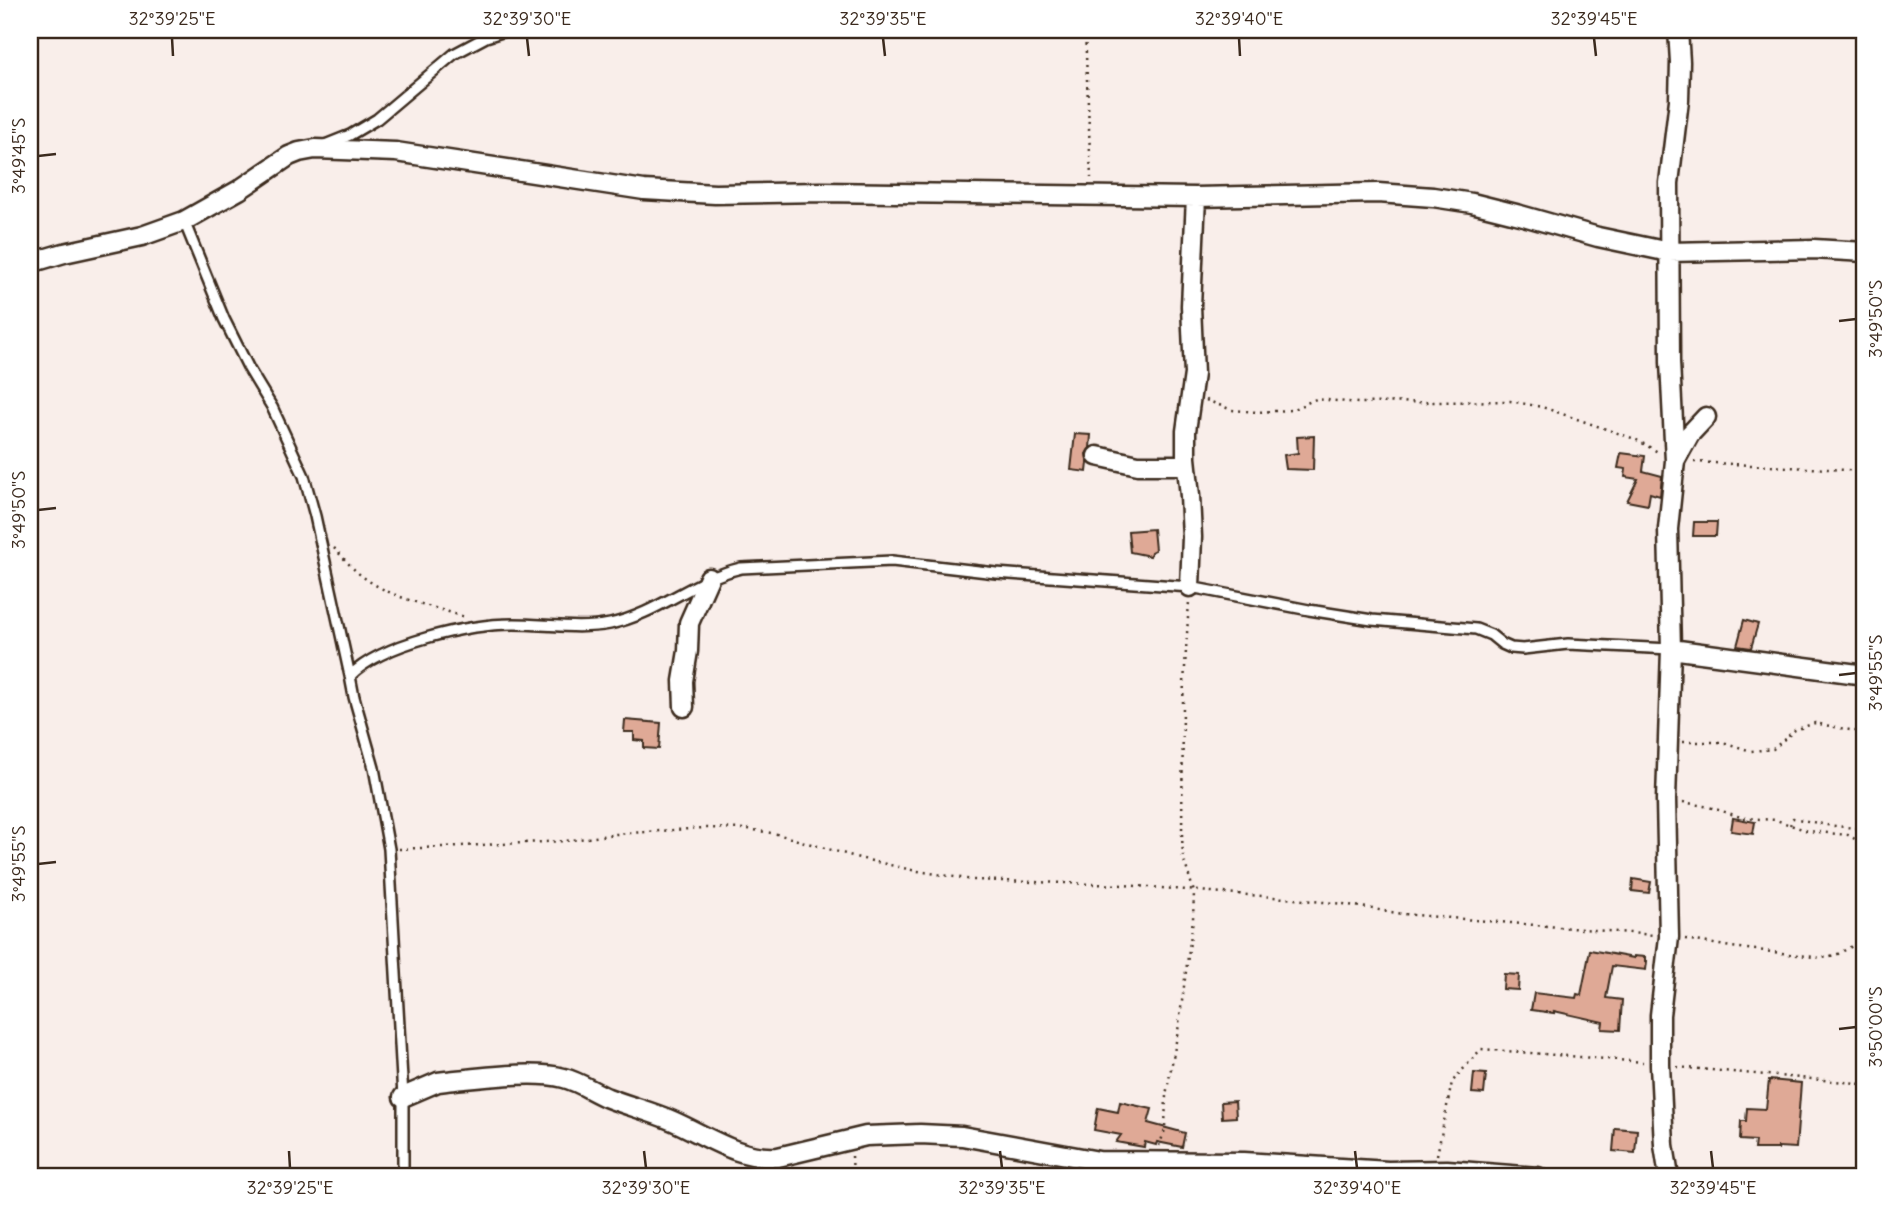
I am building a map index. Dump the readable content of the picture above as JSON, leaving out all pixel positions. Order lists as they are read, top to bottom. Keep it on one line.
{"coordinates":["32°39'25\"E","32°39'30\"E","32°39'35\"E","32°39'40\"E","32°39'45\"E","3°49'45\"S","3°49'50\"S","3°49'55\"S","3°50'00\"S"]}
